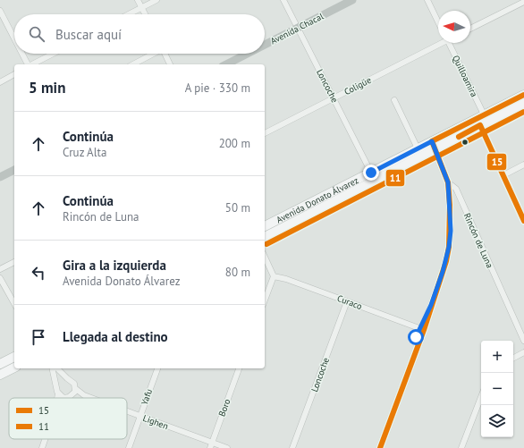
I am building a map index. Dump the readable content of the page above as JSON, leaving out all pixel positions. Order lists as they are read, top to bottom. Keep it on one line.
{"streets":{"main road":["Avenida Chacal","Avenida Donato Álvarez","Rincón de Luna"],"street":["Quilloamira","Loncoche","Coligüe","Curaco","Yafu","Boro","Lighen"]},"crossings":[["Avenida Chacal","Loncoche"],["Quilloamira","Avenida Donato Álvarez"],["Loncoche","Coligüe"],["Loncoche","Avenida Donato Álvarez"],["Loncoche","Curaco"],["Avenida Donato Álvarez","Rincón de Luna"],["Yafu","Lighen"],["Boro","Lighen"]],"lines":["transit line 15","transit line 11"],"legend":["15","11"],"north":"left","page":{"search":"Buscar aquí","heading":["5 min","A pie · 330 m"],"list":[["Continúa","Cruz Alta","200 m"],["Continúa","Rincón de Luna","50 m"],["Gira a la izquierda","Avenida Donato Álvarez","80 m"],"Llegada al destino"],"map_buttons":["+","−"]}}
